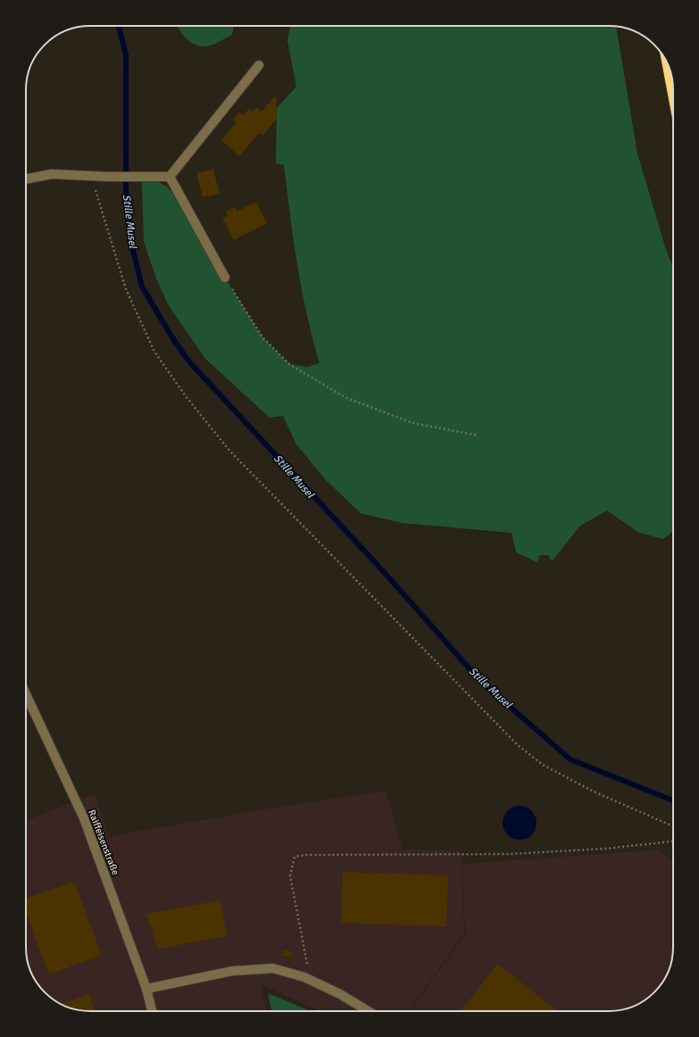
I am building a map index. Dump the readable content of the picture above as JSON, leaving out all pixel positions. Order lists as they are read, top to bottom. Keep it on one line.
{"streets":{"street":["Raiffeisenstraße"]},"water":["Stille Musel"]}
